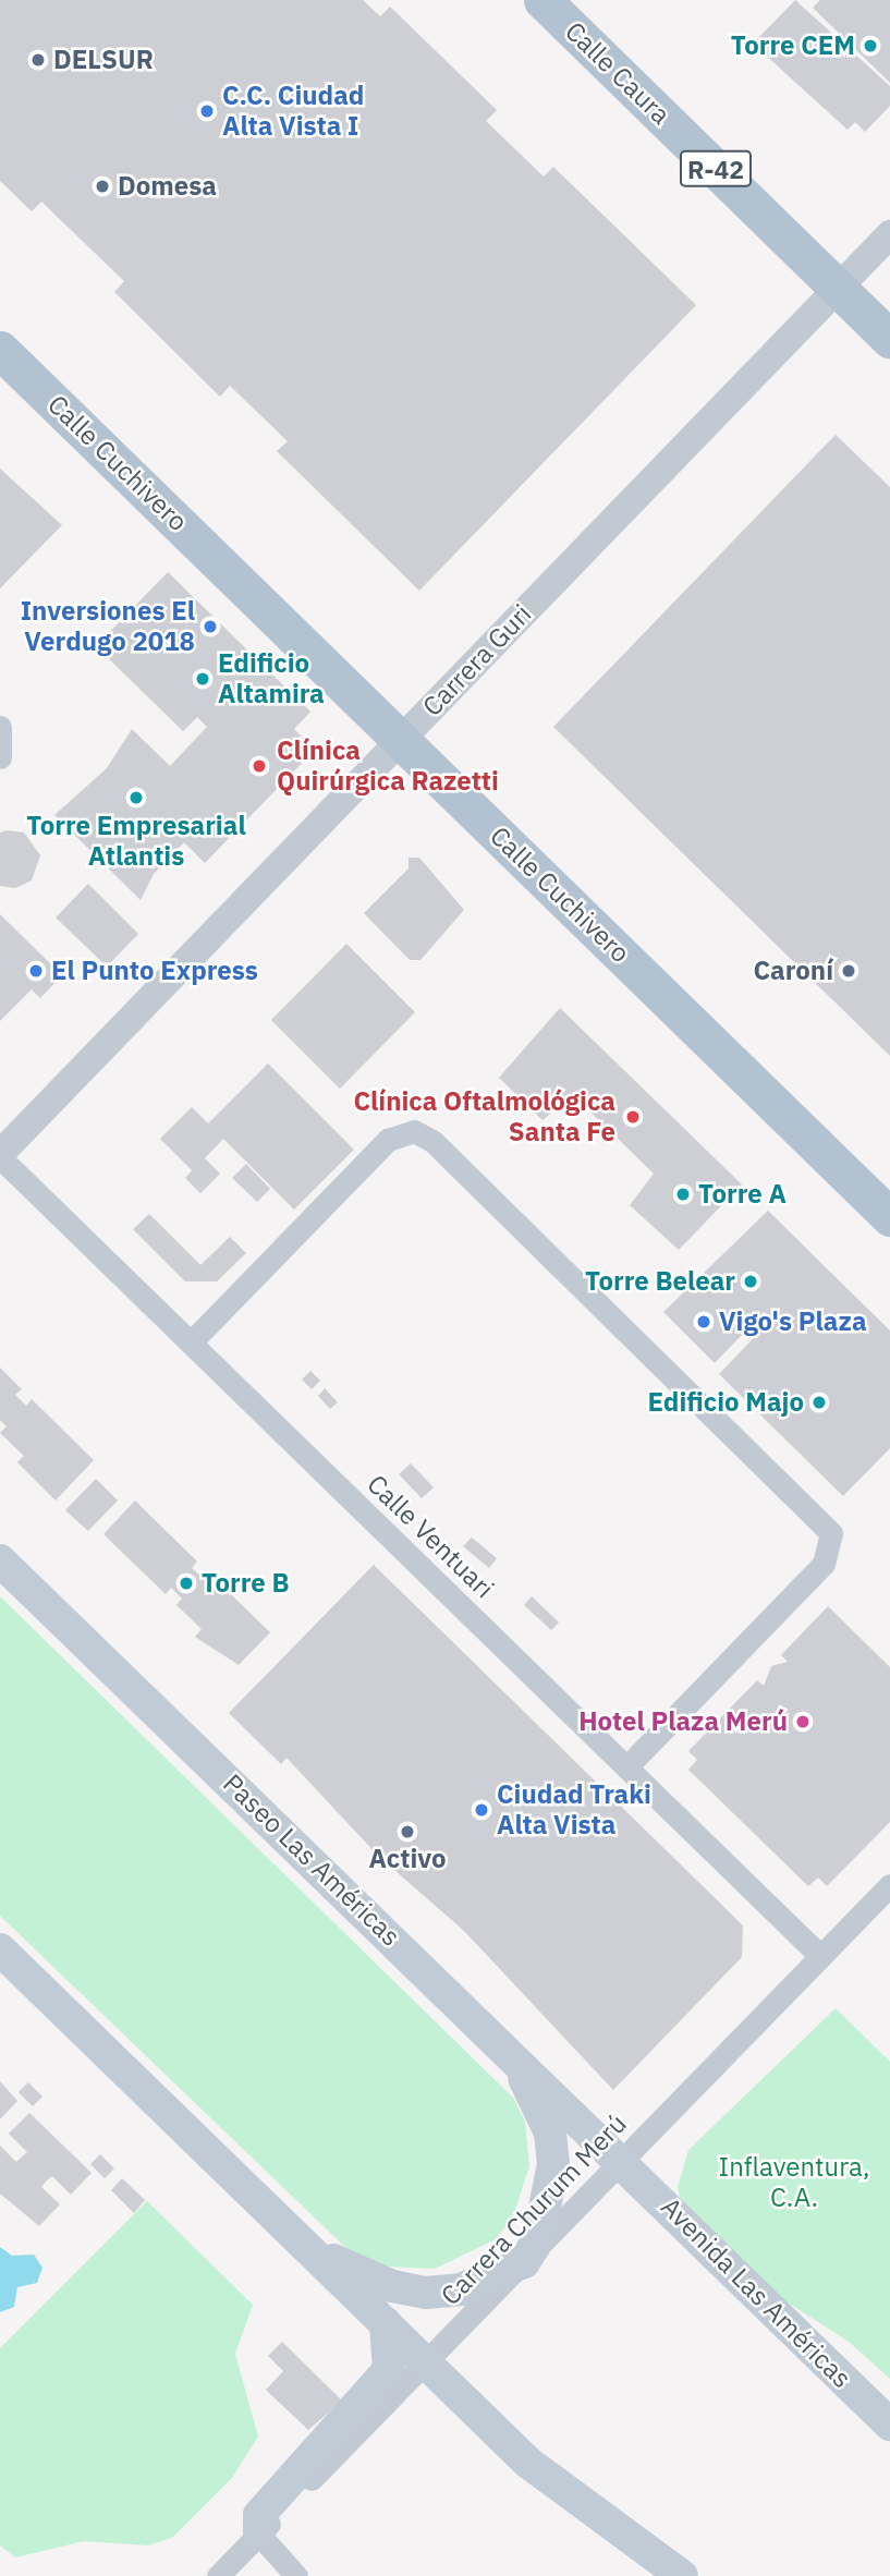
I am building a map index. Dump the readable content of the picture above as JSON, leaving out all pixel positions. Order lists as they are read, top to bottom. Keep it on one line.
{"streets":{"main road":["Calle Caura","R-42","Calle Cuchivero","Paseo Las Américas","Avenida Las Américas"],"street":["Carrera Guri","Calle Ventuari","Carrera Churum Merú"]},"crossings":[["Calle Caura","Carrera Guri"],["Calle Cuchivero","Carrera Guri"],["Carrera Guri","Calle Ventuari"],["Calle Ventuari","Carrera Churum Merú"],["Paseo Las Américas","Carrera Churum Merú"],["Paseo Las Américas","Avenida Las Américas"],["Carrera Churum Merú","Avenida Las Américas"]],"parks":["Inflaventura, C.A."],"places":["Torre CEM","DELSUR","C.C. Ciudad Alta Vista I","Domesa","Inversiones El Verdugo 2018","Edificio Altamira","Clínica Quirúrgica Razetti","Torre Empresarial Atlantis","El Punto Express","Caroní","Clínica Oftalmológica Santa Fe","Torre A","Torre Belear","Vigo's Plaza","Edificio Majo","Torre B","Hotel Plaza Merú","Ciudad Traki Alta Vista","Activo"]}
